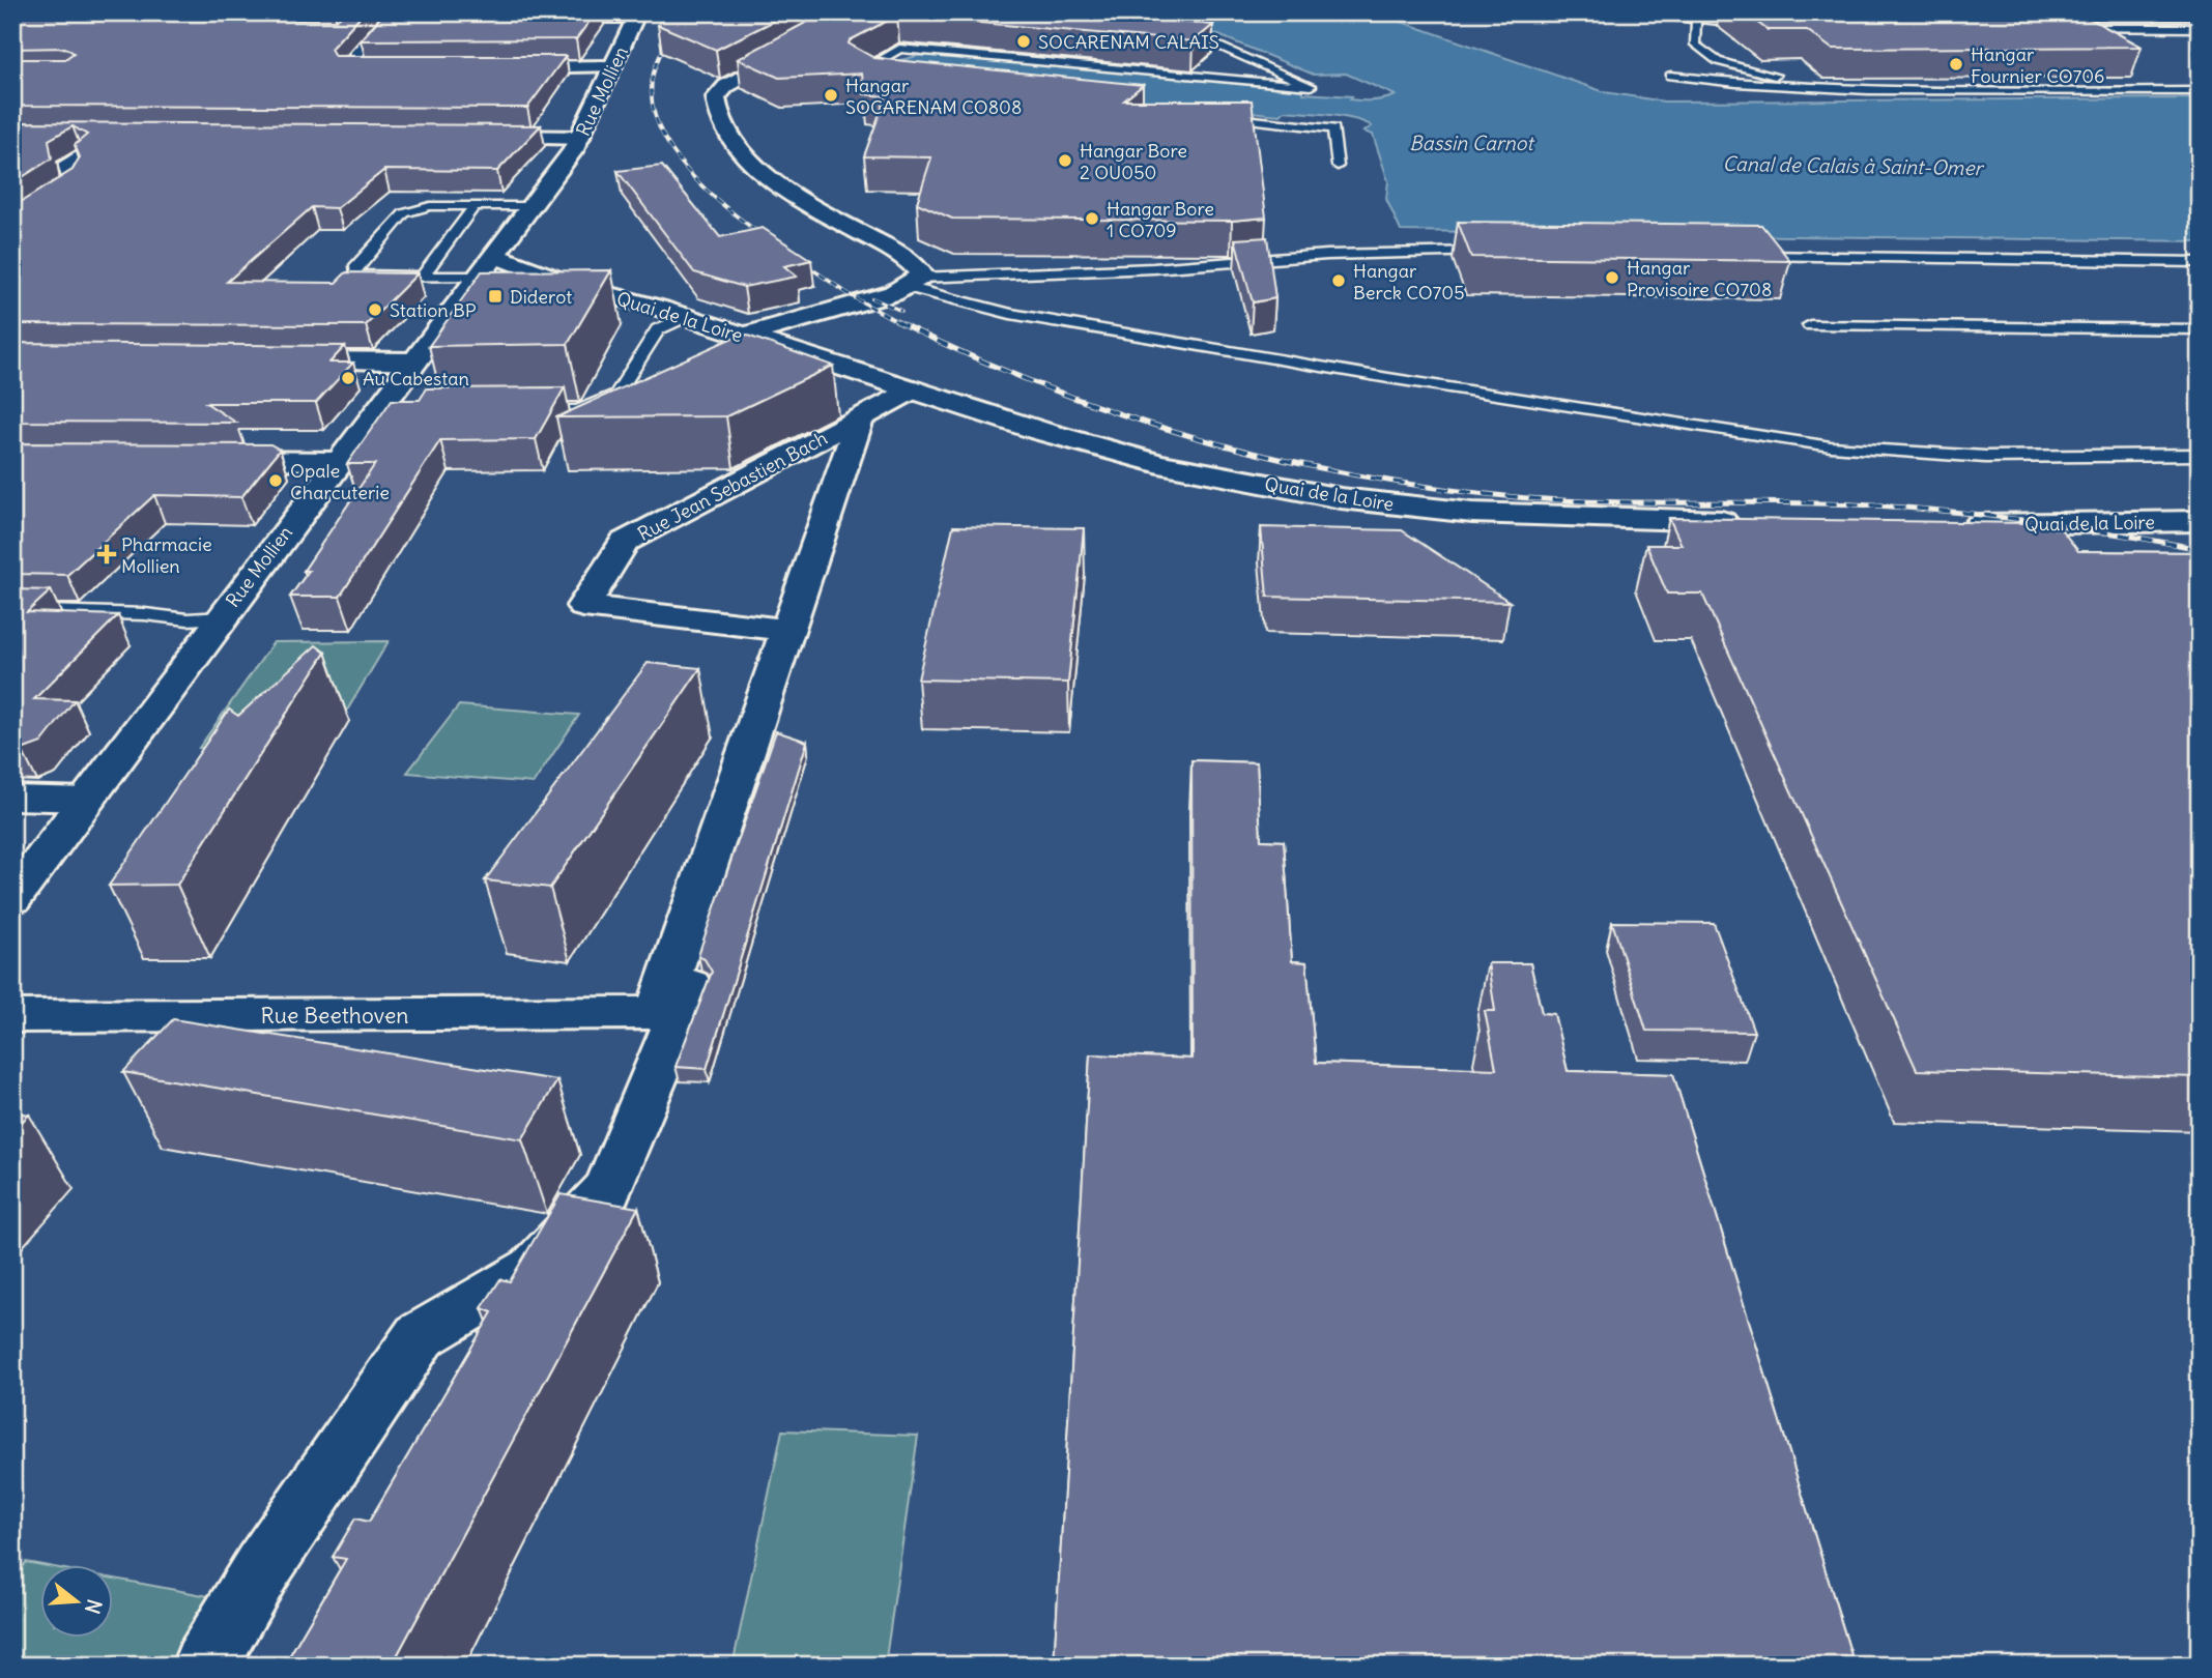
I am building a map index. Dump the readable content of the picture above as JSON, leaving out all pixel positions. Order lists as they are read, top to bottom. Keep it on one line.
{"streets":{"street":["Rue Mollien","Quai de la Loire","Rue Jean Sebastien Bach","Rue Beethoven"]},"crossings":[["Rue Mollien","Quai de la Loire"],["Quai de la Loire","Rue Jean Sebastien Bach"],["Rue Jean Sebastien Bach","Rue Beethoven"]],"water":["Bassin Carnot","Canal de Calais à Saint-Omer"],"places":{"other":["SOCARENAM CALAIS","Hangar Fournier CO706","Hangar SOCARENAM CO808","Hangar Bore 2 OU050","Hangar Bore 1 CO709","Hangar Provisoire CO708","Hangar Berck CO705","Station BP","Au Cabestan","Opale Charcuterie"],"transit":["Diderot"],"health":["Pharmacie Mollien"]},"north":"right"}
